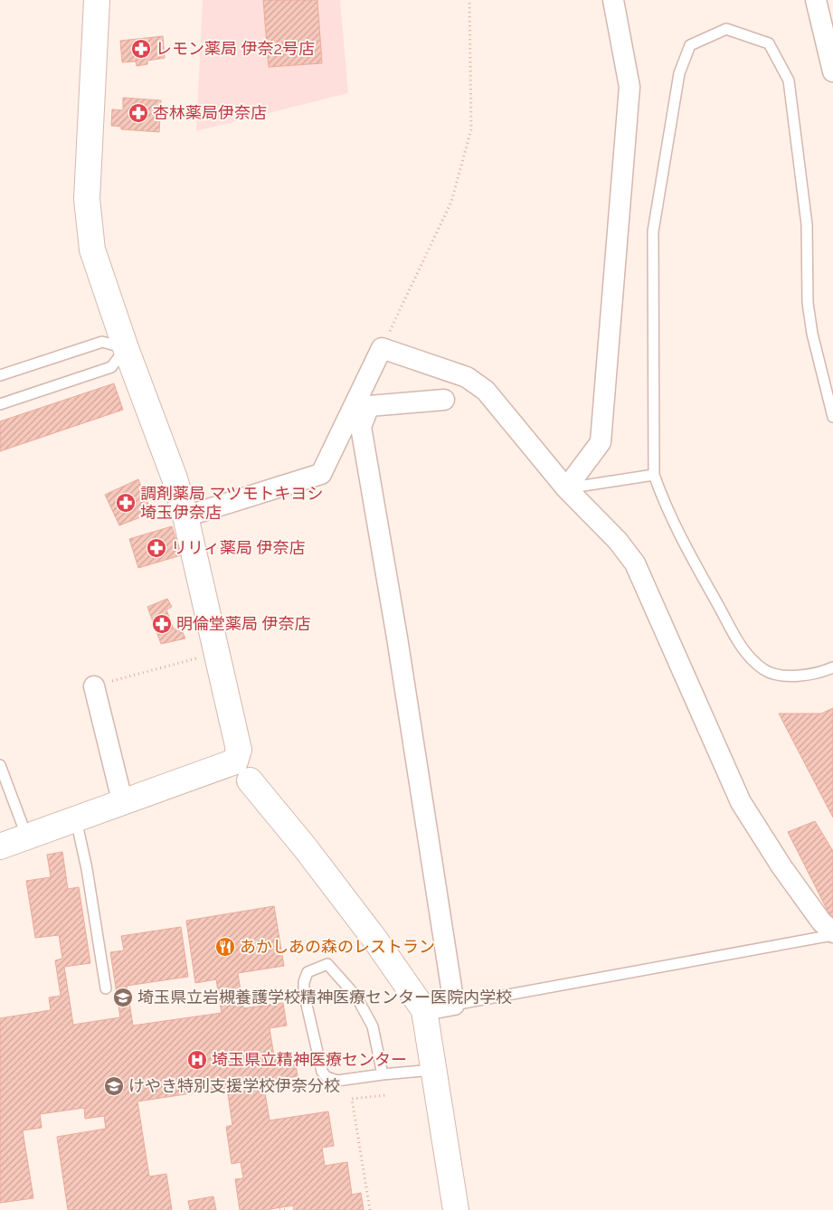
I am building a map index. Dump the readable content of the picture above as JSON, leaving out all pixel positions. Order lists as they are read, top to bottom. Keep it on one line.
{"places":{"pharmacy":["レモン薬局 伊奈2号店","杏林薬局伊奈店","調剤薬局 マツモトキヨシ 埼玉伊奈店","リリィ薬局 伊奈店","明倫堂薬局 伊奈店"],"restaurant":["あかしあの森のレストラン"],"school or university":["埼玉県立岩槻養護学校精神医療センター医院内学校","けやき特別支援学校伊奈分校"],"hospital":["埼玉県立精神医療センター"]}}
